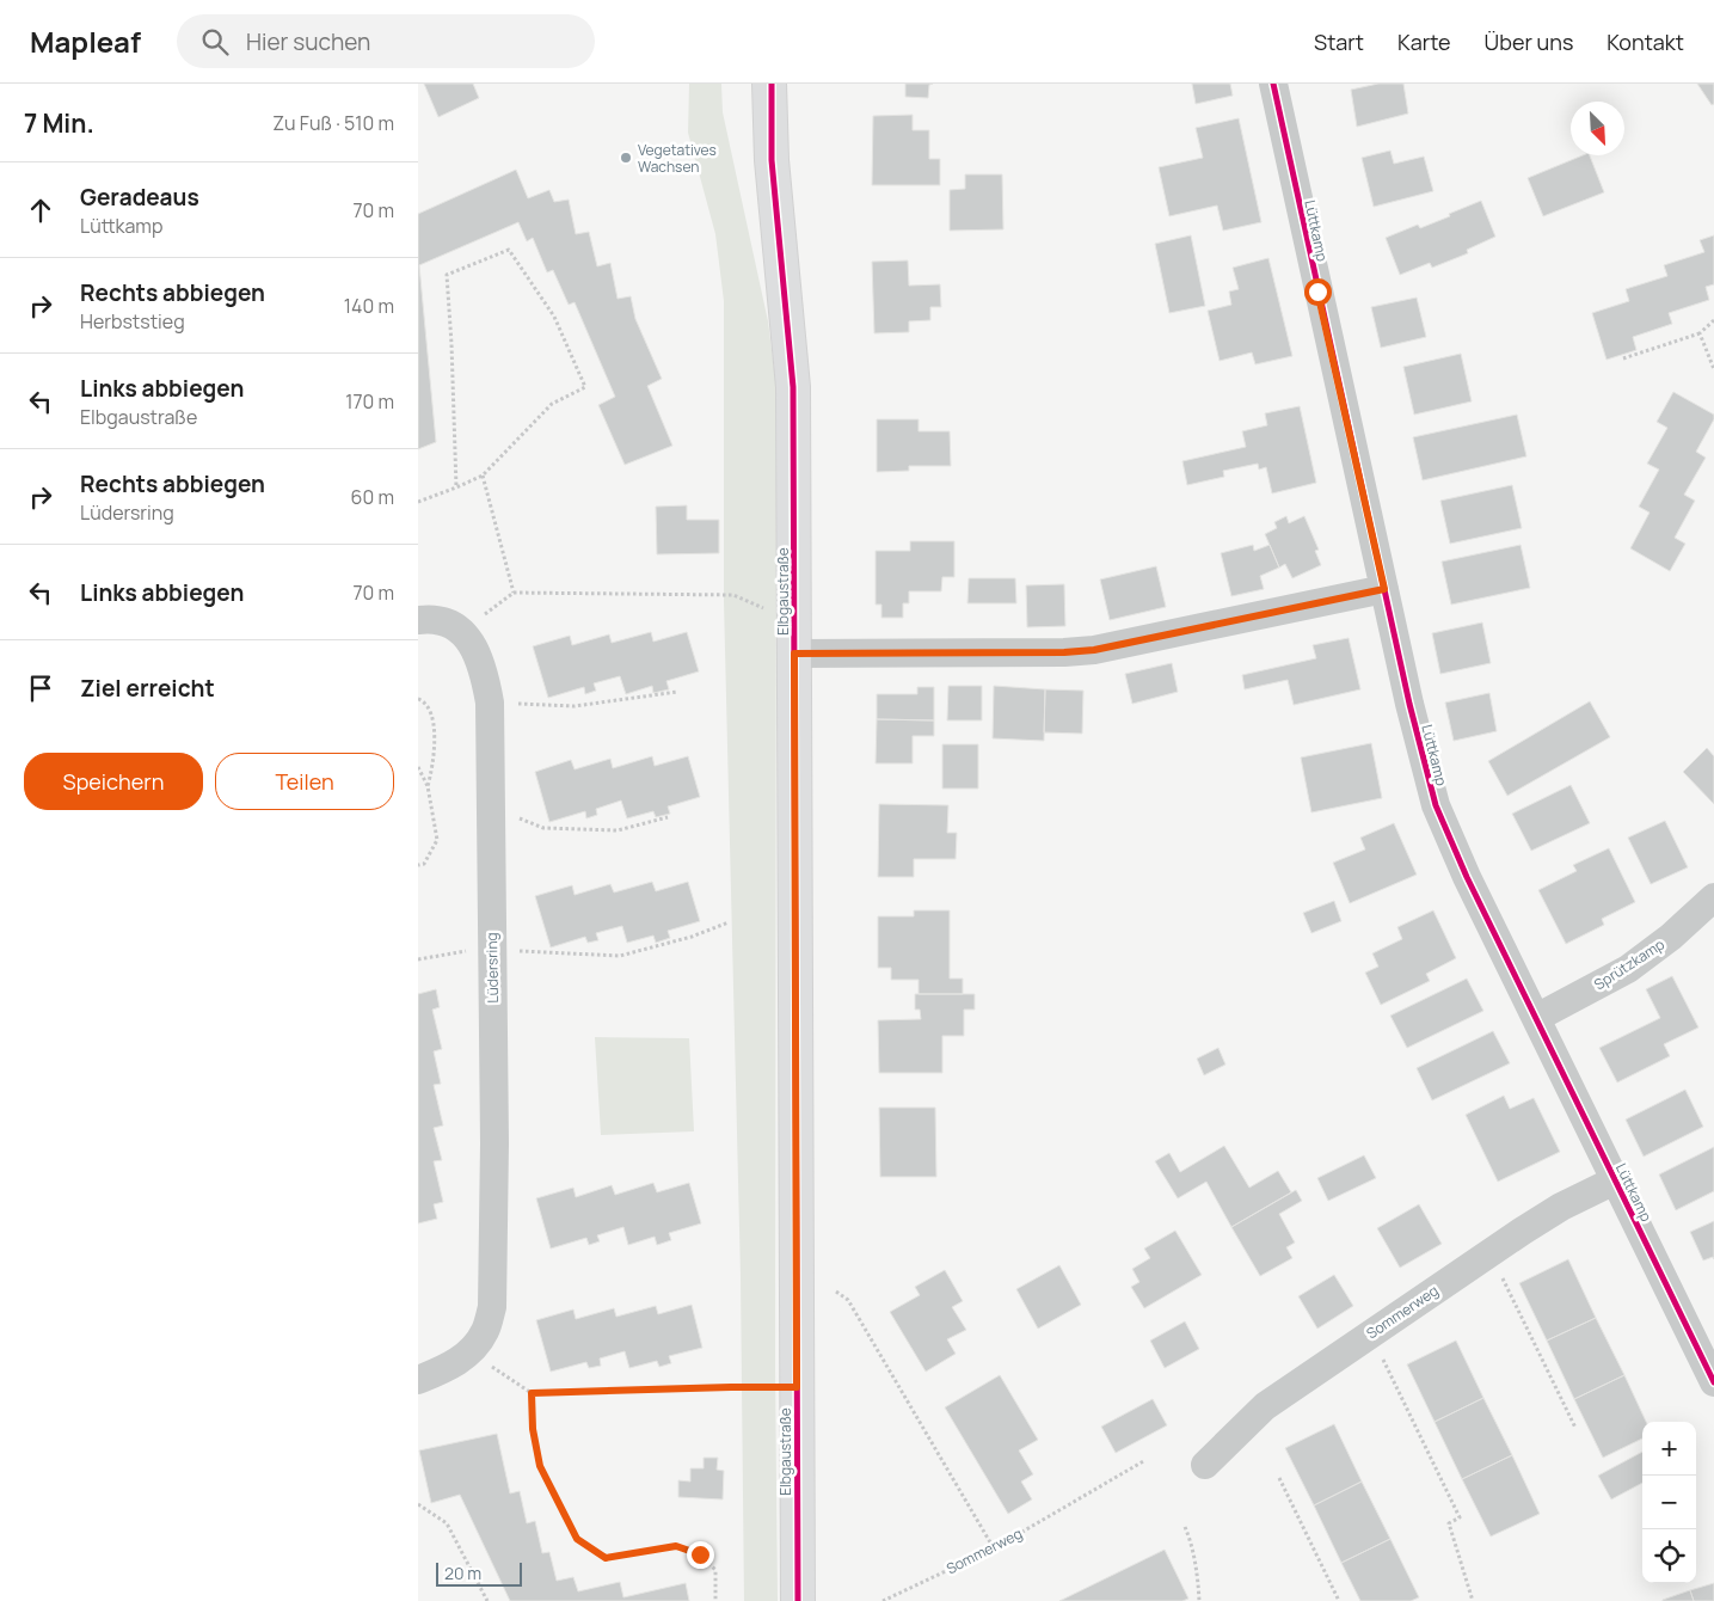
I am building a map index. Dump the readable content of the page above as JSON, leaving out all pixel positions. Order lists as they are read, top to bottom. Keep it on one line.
{"streets":{"main road":["Elbgaustraße"],"street":["Lüttkamp","Sprützkamp","Lüdersring","Sommerweg"]},"crossings":[["Lüttkamp","Sprützkamp"],["Lüttkamp","Sommerweg"]],"places":["Vegetatives Wachsen"],"scale_bar":"20 m","north":"bottom right","page":{"header":"Mapleaf","search":"Hier suchen","nav":["Start","Karte","Über uns","Kontakt"],"heading":["7 Min.","Zu Fuß · 510 m"],"list":[["Geradeaus","Lüttkamp","70 m"],["Rechts abbiegen","Herbststieg","140 m"],["Links abbiegen","Elbgaustraße","170 m"],["Rechts abbiegen","Lüdersring","60 m"],["Links abbiegen","70 m"],"Ziel erreicht"],"buttons":["Speichern","Teilen"],"map_buttons":["+","−"],"scale":"20 m"}}
